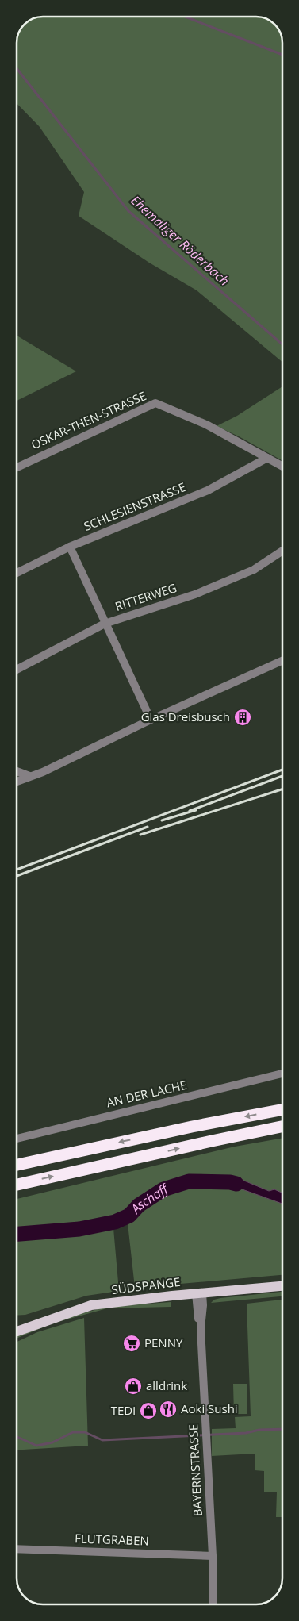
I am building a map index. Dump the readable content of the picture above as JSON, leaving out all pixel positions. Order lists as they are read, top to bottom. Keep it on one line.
{"streets":{"main road":["SÜDSPANGE"],"street":["OSKAR-THEN-STRASSE","SCHLESIENSTRASSE","RITTERWEG","AN DER LACHE","BAYERNSTRASSE","FLUTGRABEN"]},"crossings":[["OSKAR-THEN-STRASSE","SCHLESIENSTRASSE"],["SÜDSPANGE","BAYERNSTRASSE"],["BAYERNSTRASSE","FLUTGRABEN"]],"water":["Ehemaliger Röderbach","Aschaff"],"places":{"building":["Glas Dreisbusch"],"supermarket":["PENNY"],"shop":["alldrink","TEDi"],"restaurant":["Aoki Sushi"]}}
